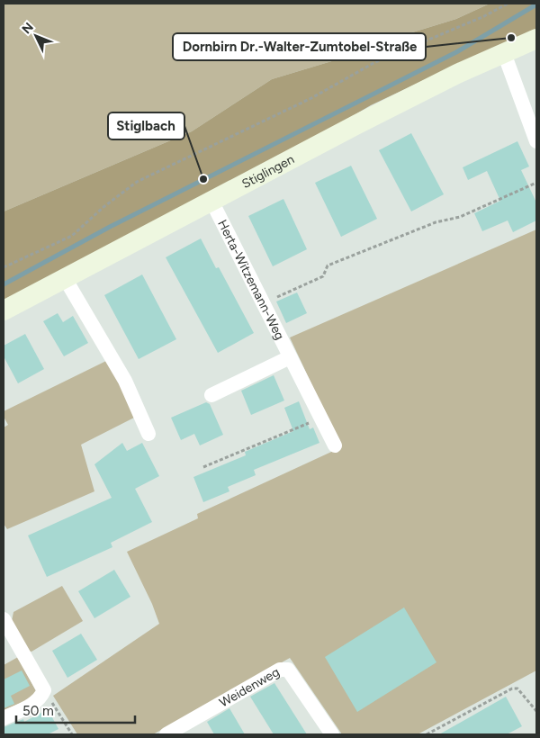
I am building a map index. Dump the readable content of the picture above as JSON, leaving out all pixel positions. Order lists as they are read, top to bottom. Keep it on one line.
{"streets":{"main road":["Stiglingen"],"street":["Herta-Witzemann-Weg","Weidenweg"]},"crossings":[["Stiglingen","Herta-Witzemann-Weg"]],"places":["Dornbirn Dr.-Walter-Zumtobel-Straße","Stiglbach"],"scale_bar":"50 m","north":"top left"}
